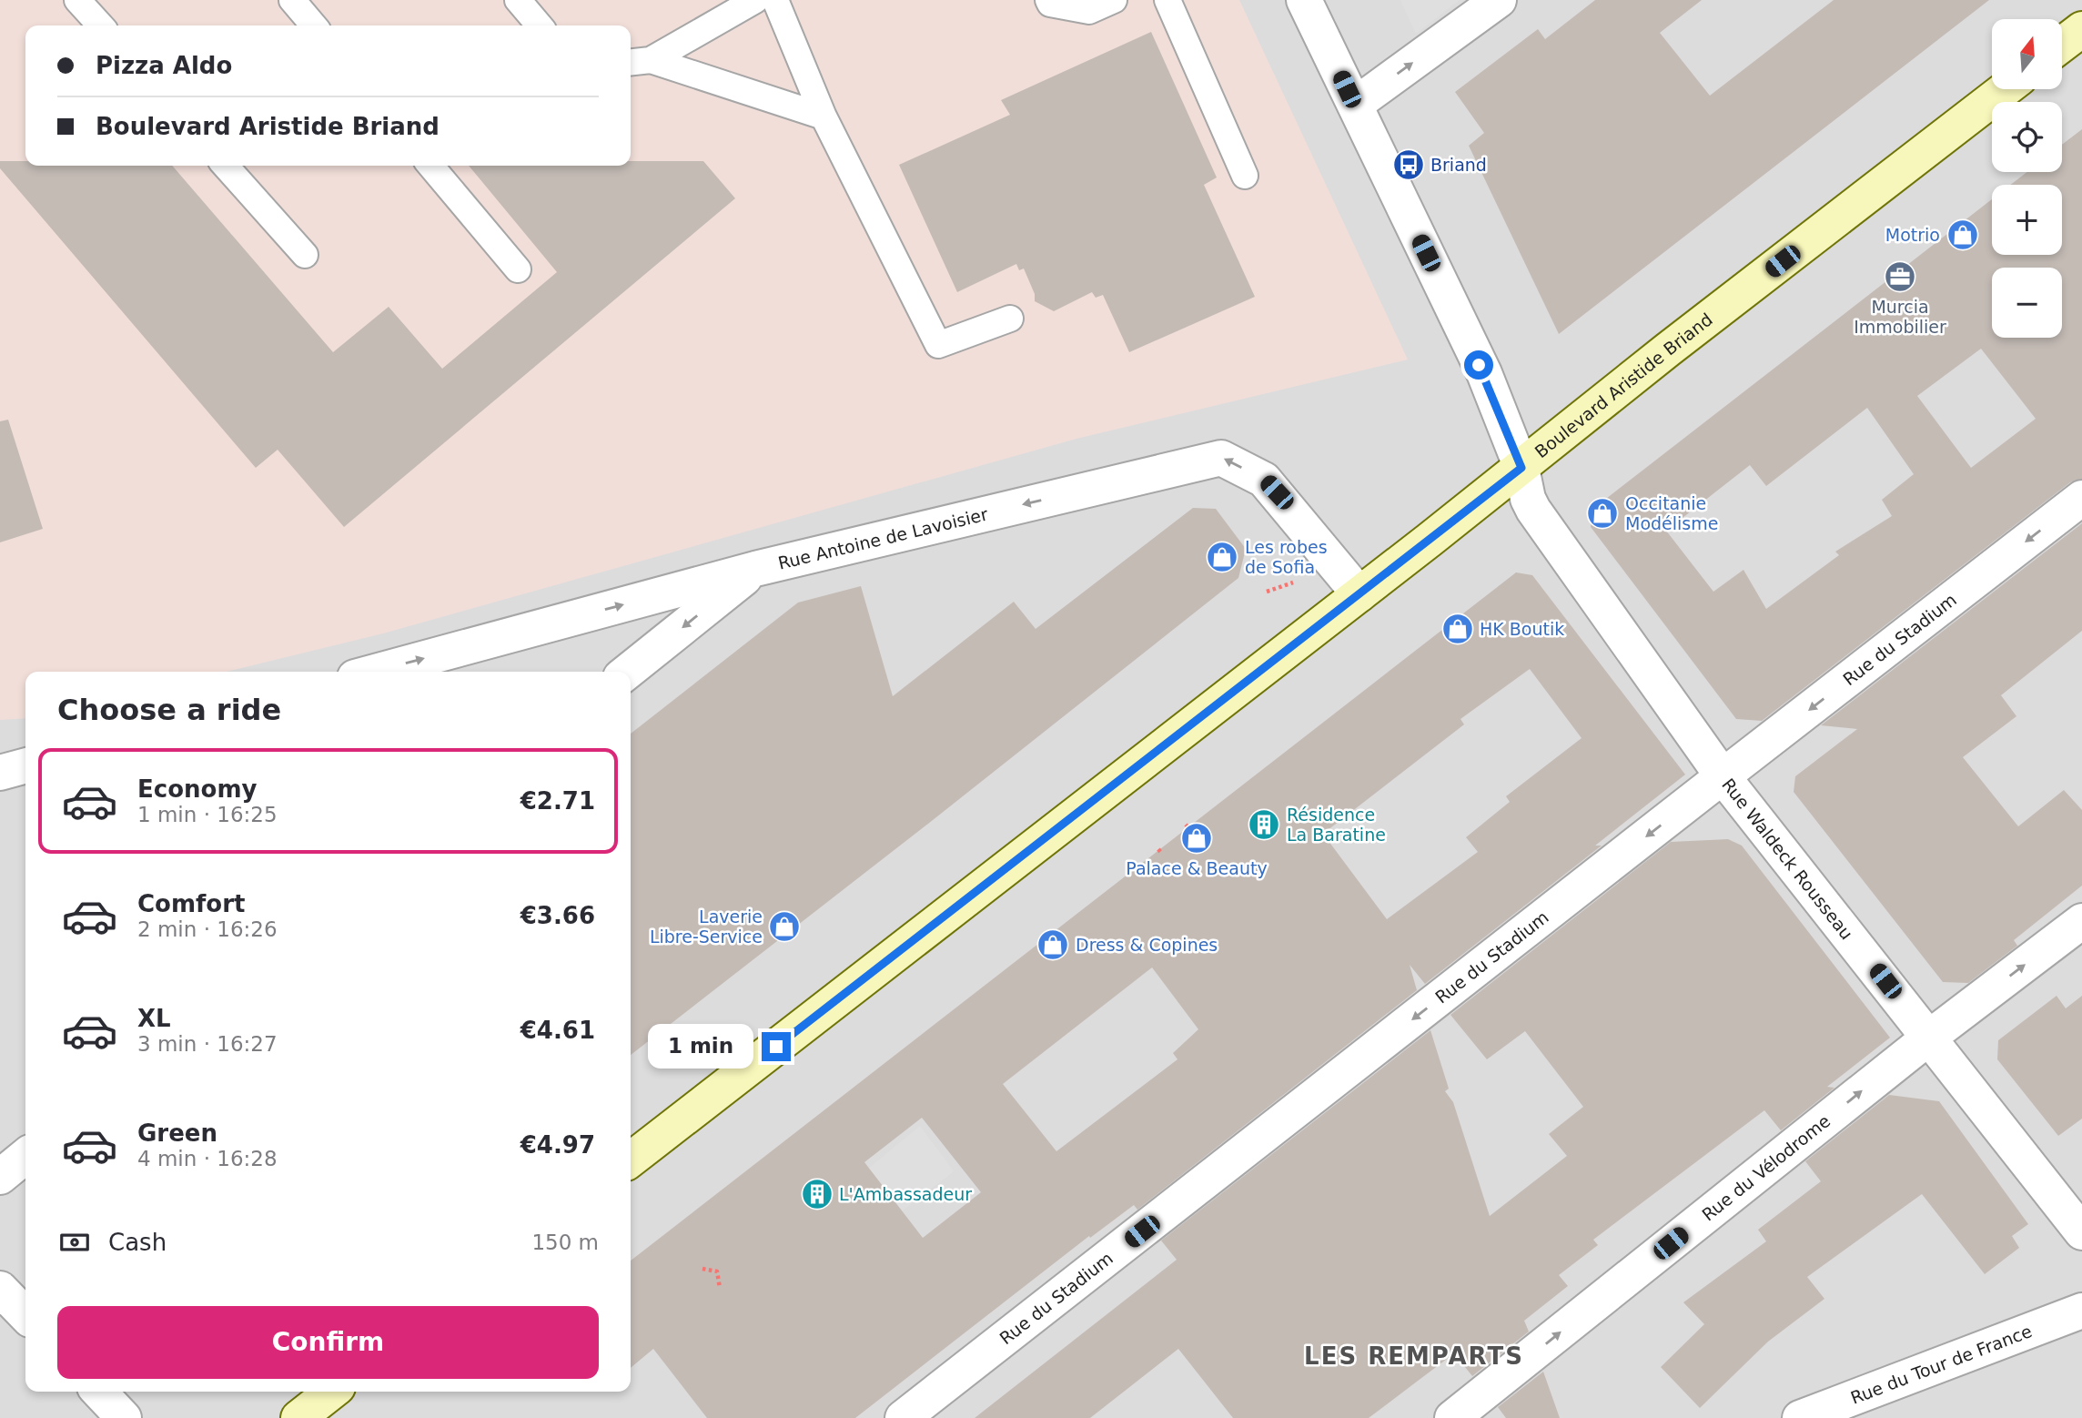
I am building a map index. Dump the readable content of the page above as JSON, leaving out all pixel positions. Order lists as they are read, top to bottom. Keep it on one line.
{"streets":{"main road":["Boulevard Aristide Briand"],"street":["Rue Antoine de Lavoisier","Rue du Stadium","Rue Waldeck Rousseau","Rue du Vélodrome","Rue du Tour de France"]},"crossings":[["Boulevard Aristide Briand","Rue Antoine de Lavoisier"],["Boulevard Aristide Briand","Rue Waldeck Rousseau"],["Rue du Stadium","Rue Waldeck Rousseau"],["Rue Waldeck Rousseau","Rue du Vélodrome"]],"one_way":["Rue du Stadium","Rue du Vélodrome"],"districts":["LES REMPARTS"],"places":{"bus stop":["Briand"],"shop":["Motrio","Occitanie Modélisme","Les robes de Sofia","HK Boutik","Palace & Beauty","Laverie Libre-Service","Dress & Copines"],"office":["Murcia Immobilier"],"building":["Résidence La Baratine","L'Ambassadeur"]},"north":"top","page":{"map_buttons":["+","−"],"banner":["Pizza Aldo","Boulevard Aristide Briand"],"heading":"Choose a ride","list":[{"name":"Economy","note":"1 min · 16:25","value":"€2.71"},{"name":"Comfort","note":"2 min · 16:26","value":"€3.66"},{"name":"XL","note":"3 min · 16:27","value":"€4.61"},{"name":"Green","note":"4 min · 16:28","value":"€4.97"}],"bubble":"1 min","pay":["Cash","150 m"],"buttons":"Confirm"}}
